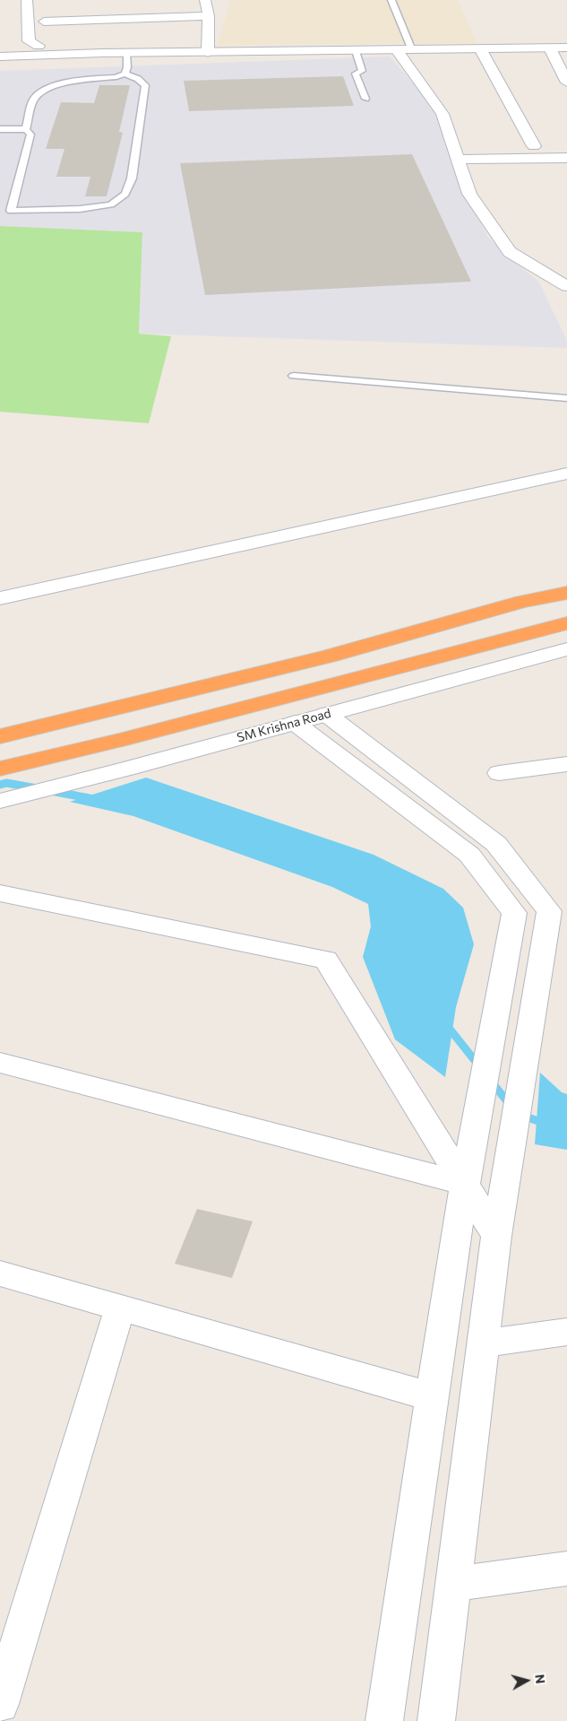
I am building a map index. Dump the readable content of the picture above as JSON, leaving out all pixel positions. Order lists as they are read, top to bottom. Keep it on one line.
{"streets":{"highway":["SM Krishna Road"]},"north":"right"}
